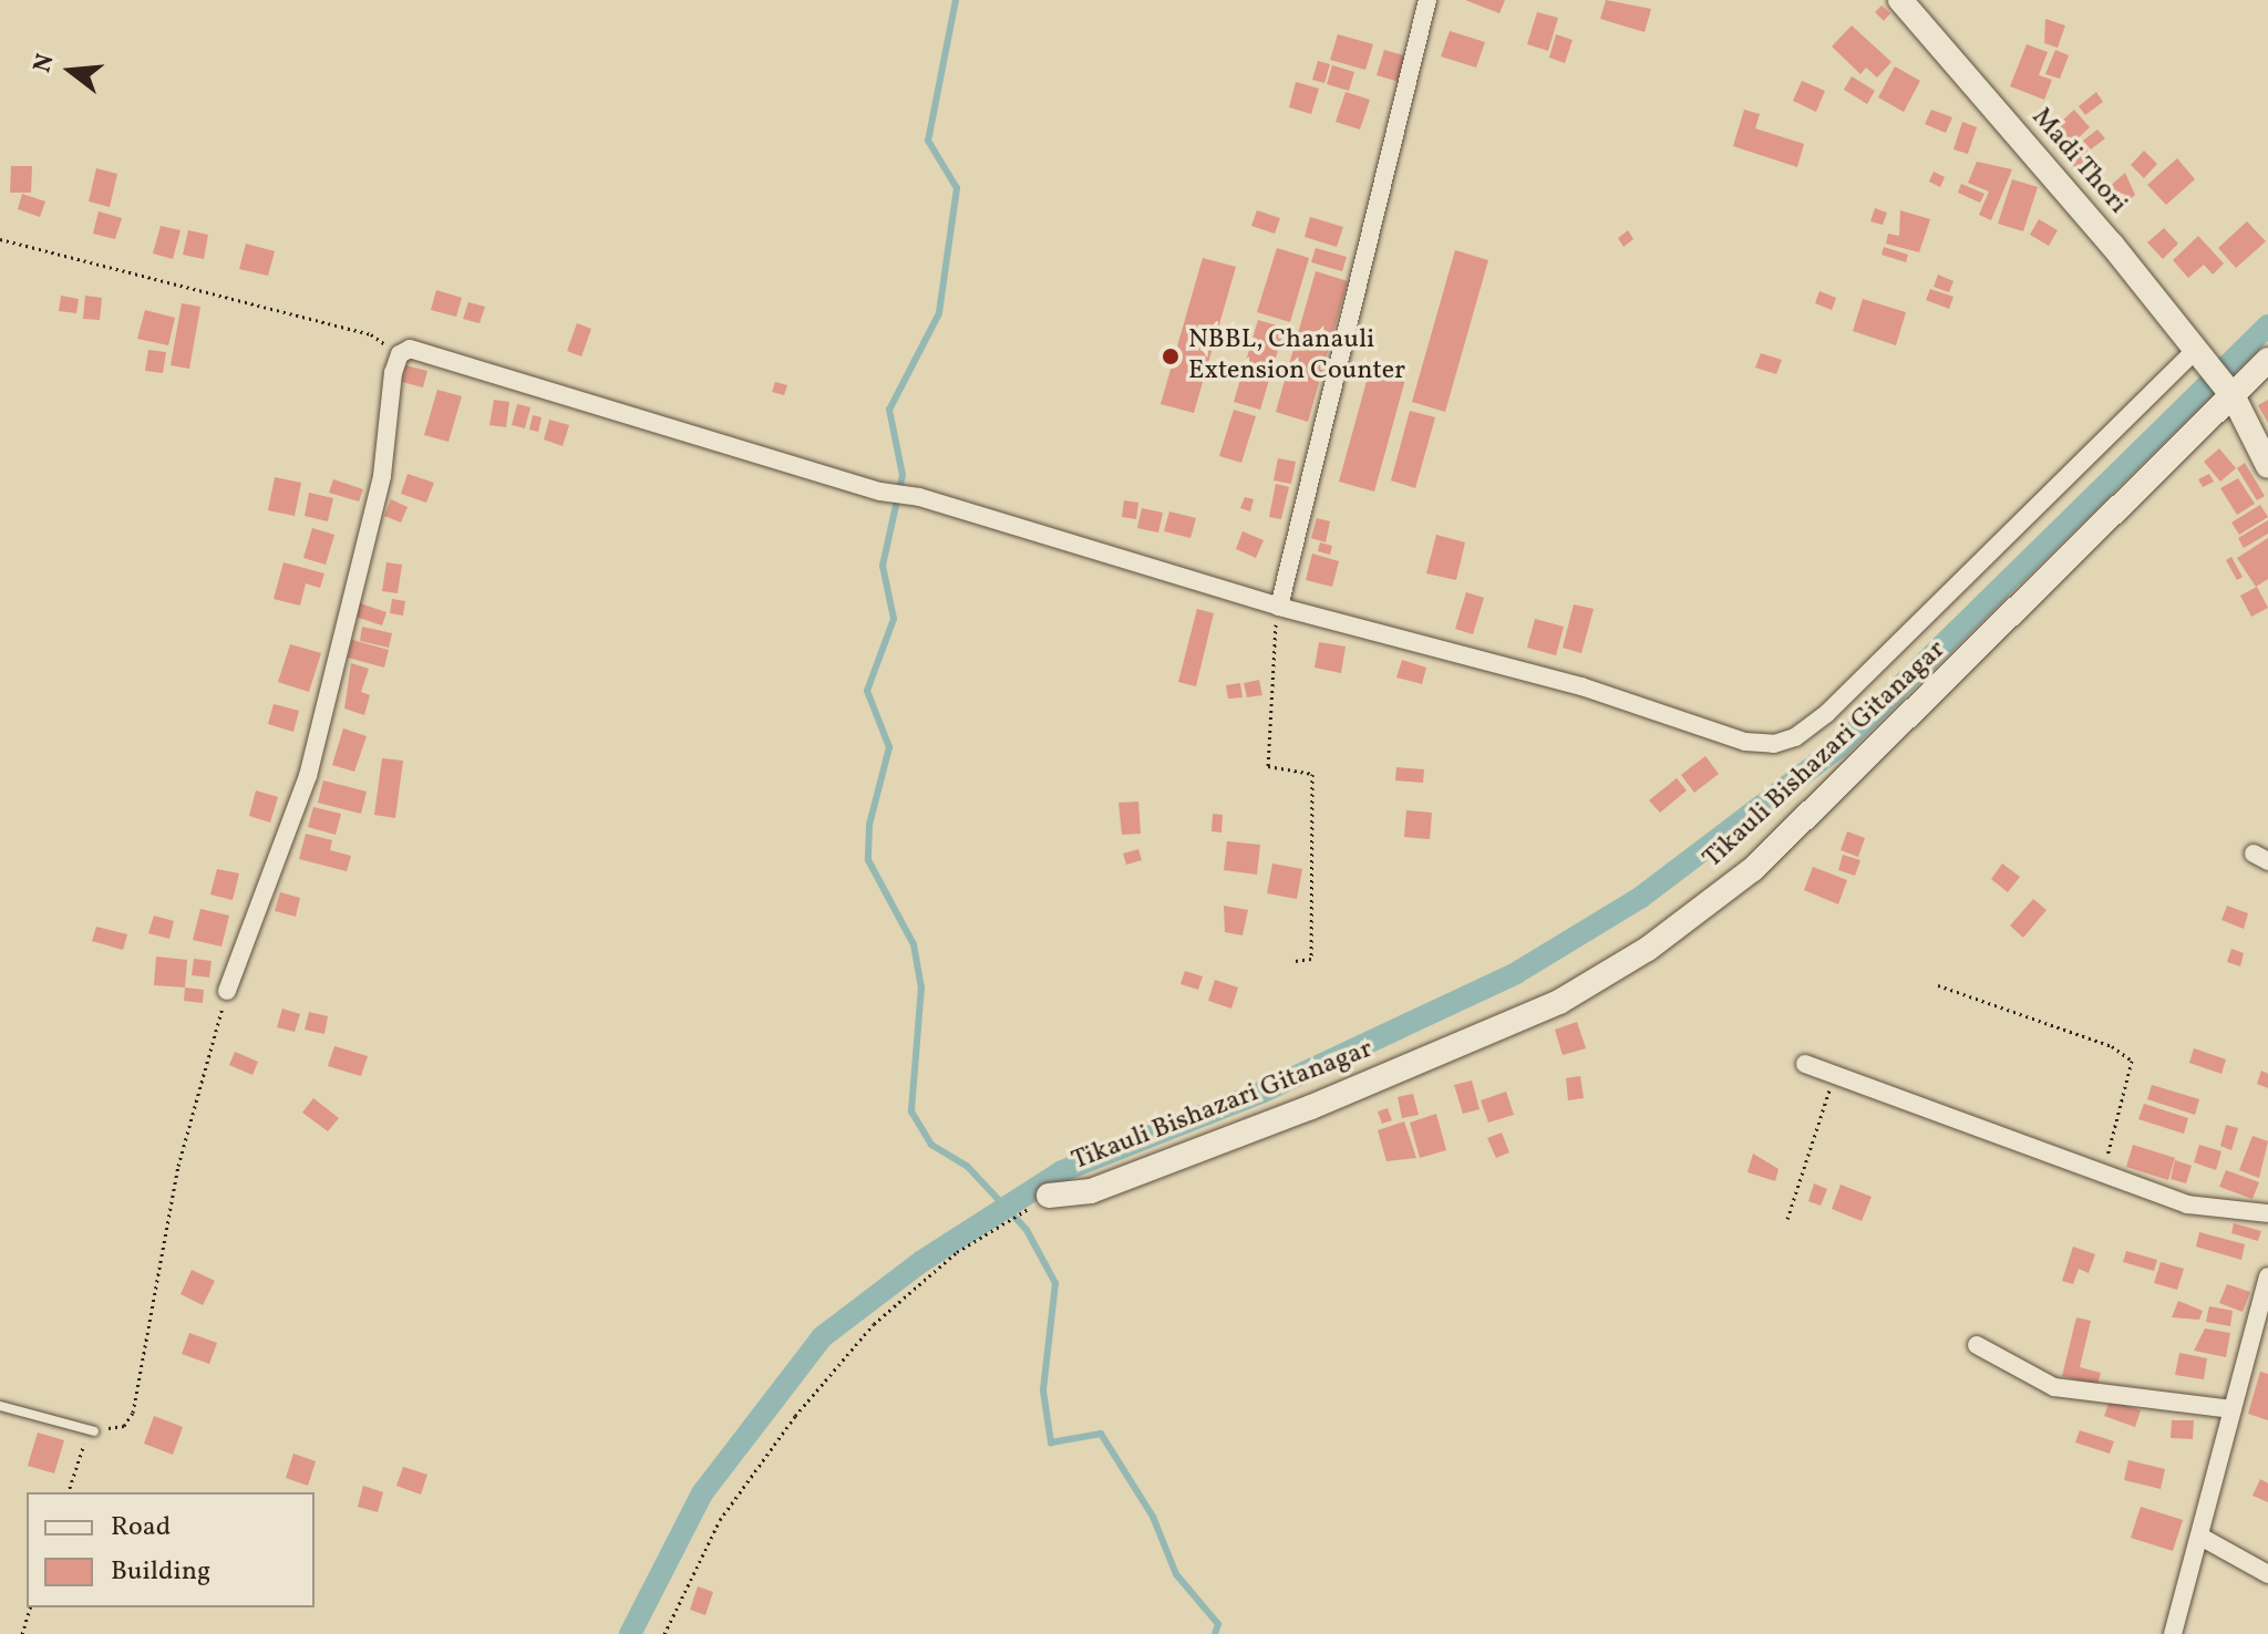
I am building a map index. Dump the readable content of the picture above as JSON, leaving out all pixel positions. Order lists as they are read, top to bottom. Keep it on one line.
{"streets":{"street":["Madi Thori","Tikauli Bishazari Gitanagar"]},"crossings":[["Madi Thori","Tikauli Bishazari Gitanagar"]],"places":["NBBL, Chanauli Extension Counter"],"legend":["Road","Building"],"north":"left"}
